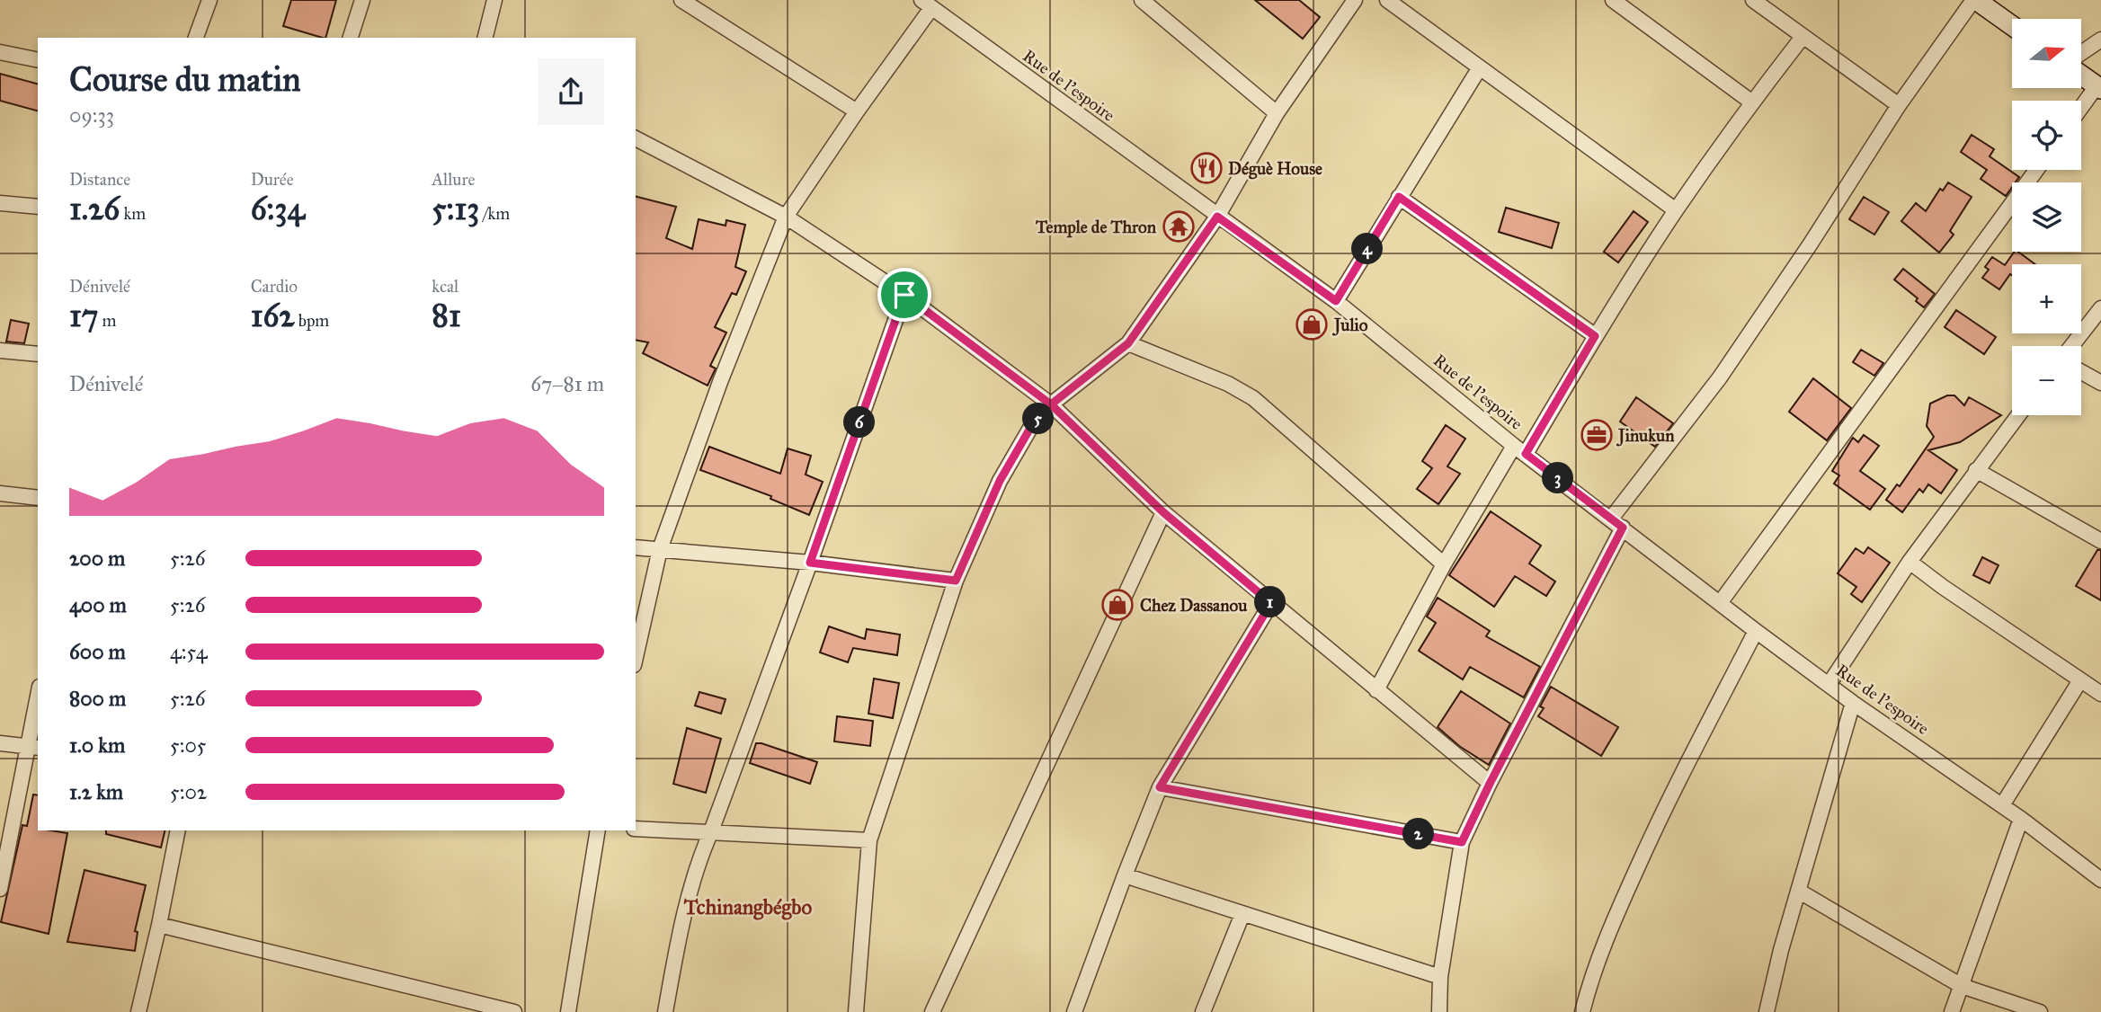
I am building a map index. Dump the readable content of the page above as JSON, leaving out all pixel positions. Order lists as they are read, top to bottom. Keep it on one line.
{"streets":{"street":["Rue de l'espoire"]},"districts":["Tchinangbégbo"],"places":{"restaurant":["Déguè House"],"temple":["Temple de Thron"],"shop":["Julio","Chez Dassanou"],"office":["Jinukun"]},"north":"right","page":{"map_buttons":["+","−"],"heading":["Course du matin","09:33"],"stats":[["Distance","1.26 km"],["Durée","6:34"],["Allure","5:13 /km"],["Dénivelé","17 m"],["Cardio","162 bpm"],["kcal","81"]],"pins":["4","5","6","3","1","2"],"chart":["Dénivelé","67–81 m"],"list":[{"name":"200 m","note":"5:26"},{"name":"400 m","note":"5:26"},{"name":"600 m","note":"4:54"},{"name":"800 m","note":"5:26"},{"name":"1.0 km","note":"5:05"},{"name":"1.2 km","note":"5:02"}]}}
